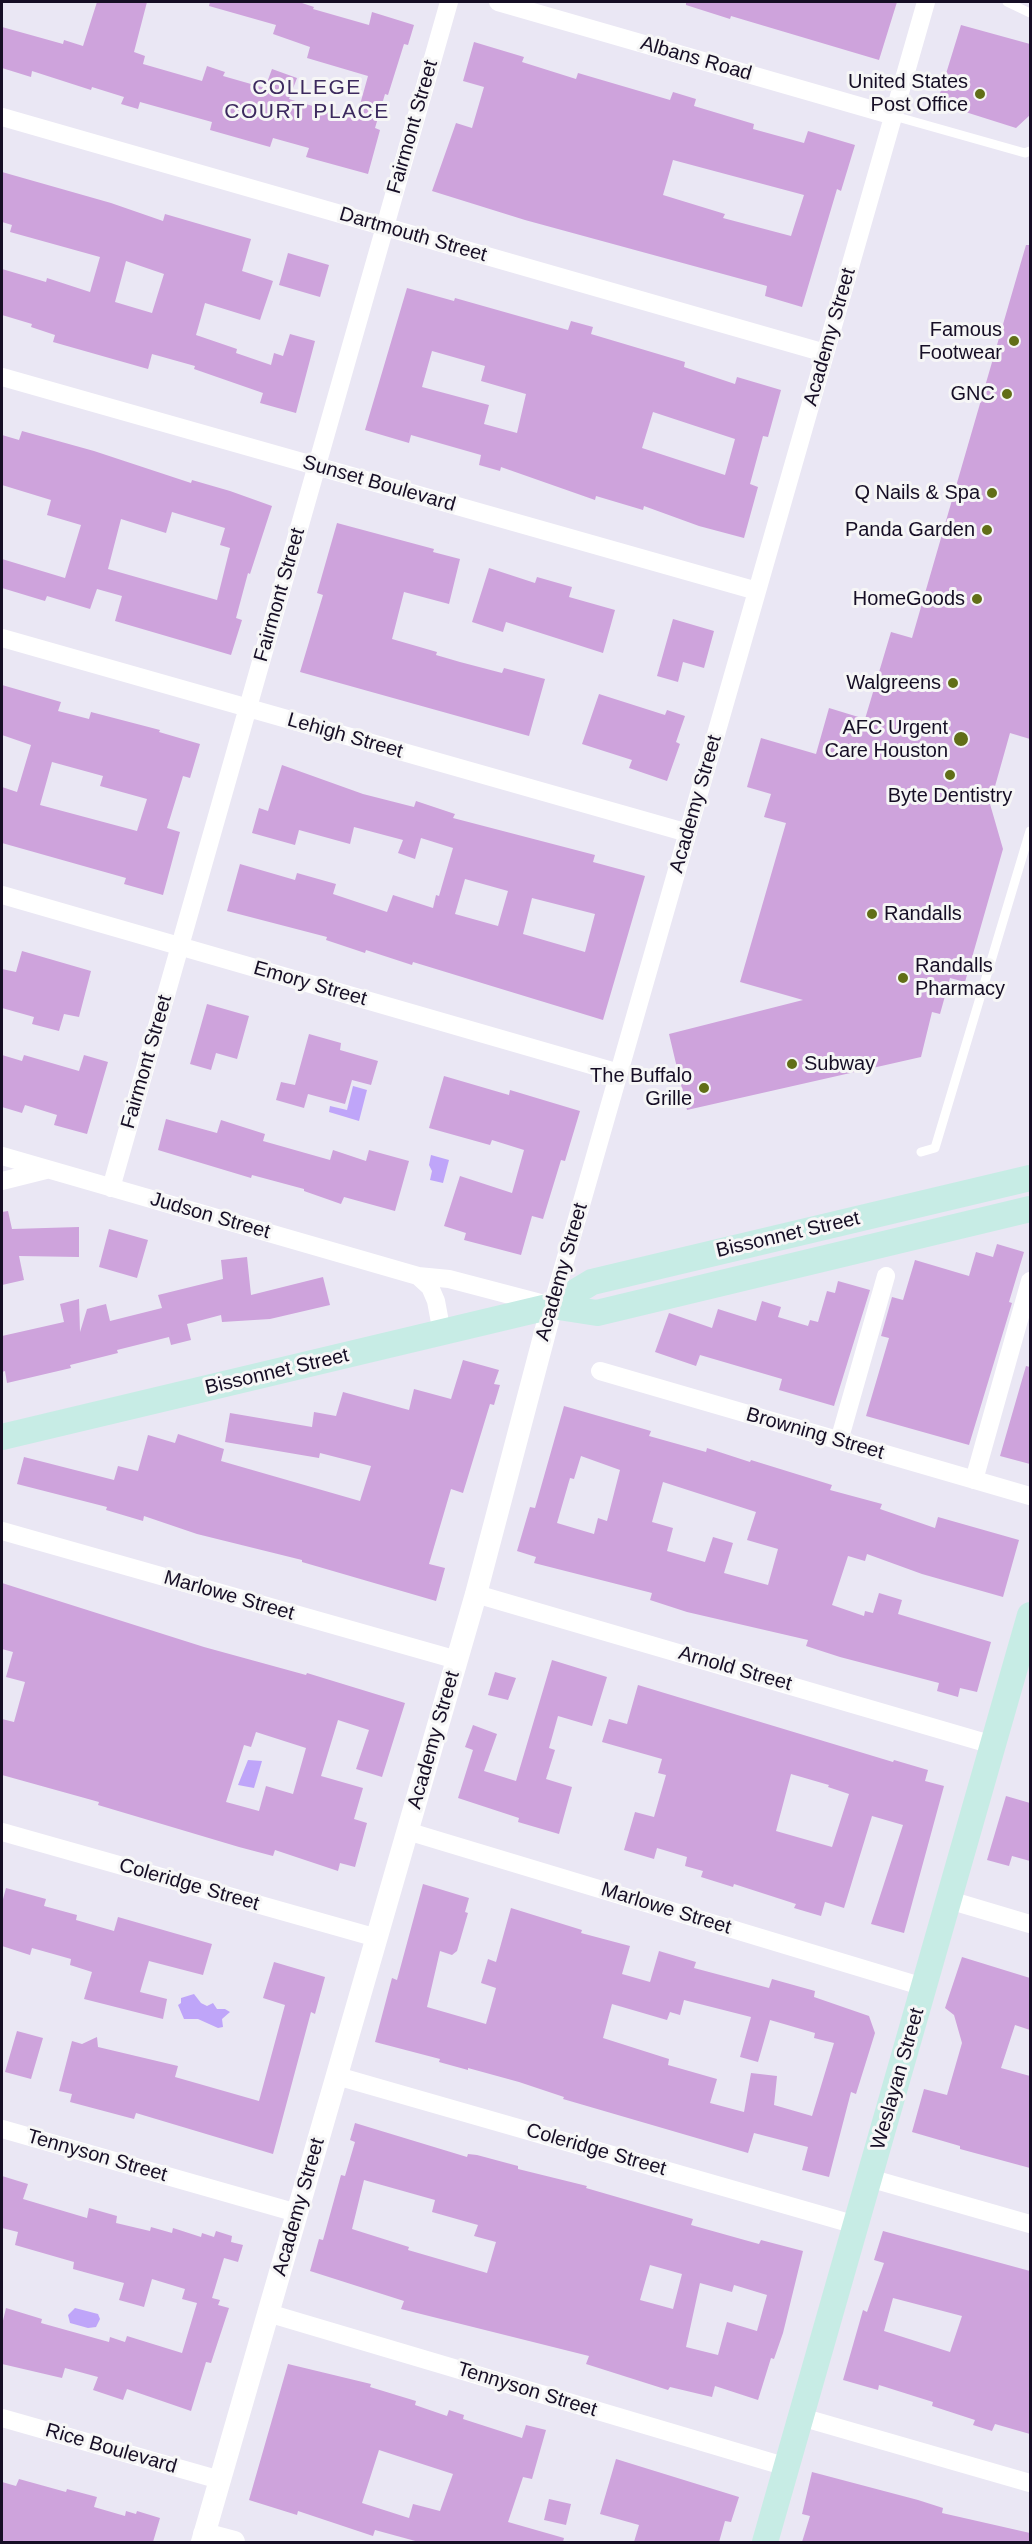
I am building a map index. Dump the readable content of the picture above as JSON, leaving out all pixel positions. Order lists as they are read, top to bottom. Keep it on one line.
{"streets":{"main road":["Bissonnet Street","Weslayan Street"],"street":["Albans Road","Fairmont Street","Dartmouth Street","Academy Street","Sunset Boulevard","Lehigh Street","Emory Street","Judson Street","Browning Street","Marlowe Street","Arnold Street","Coleridge Street","Tennyson Street","Rice Boulevard"]},"crossings":[["Albans Road","Academy Street"],["Fairmont Street","Dartmouth Street"],["Fairmont Street","Sunset Boulevard"],["Fairmont Street","Lehigh Street"],["Fairmont Street","Emory Street"],["Fairmont Street","Judson Street"],["Dartmouth Street","Academy Street"],["Academy Street","Sunset Boulevard"],["Academy Street","Lehigh Street"],["Academy Street","Emory Street"],["Academy Street","Judson Street"],["Academy Street","Bissonnet Street"],["Academy Street","Marlowe Street"],["Academy Street","Arnold Street"],["Academy Street","Coleridge Street"],["Academy Street","Tennyson Street"],["Academy Street","Rice Boulevard"],["Judson Street","Bissonnet Street"],["Marlowe Street","Weslayan Street"],["Arnold Street","Weslayan Street"],["Coleridge Street","Weslayan Street"],["Weslayan Street","Tennyson Street"]],"districts":["COLLEGE COURT PLACE"],"places":["United States Post Office","Famous Footwear","GNC","Q Nails & Spa","Panda Garden","HomeGoods","Walgreens","AFC Urgent Care Houston","Byte Dentistry","Randalls","Randalls Pharmacy","Subway","The Buffalo Grille"]}
